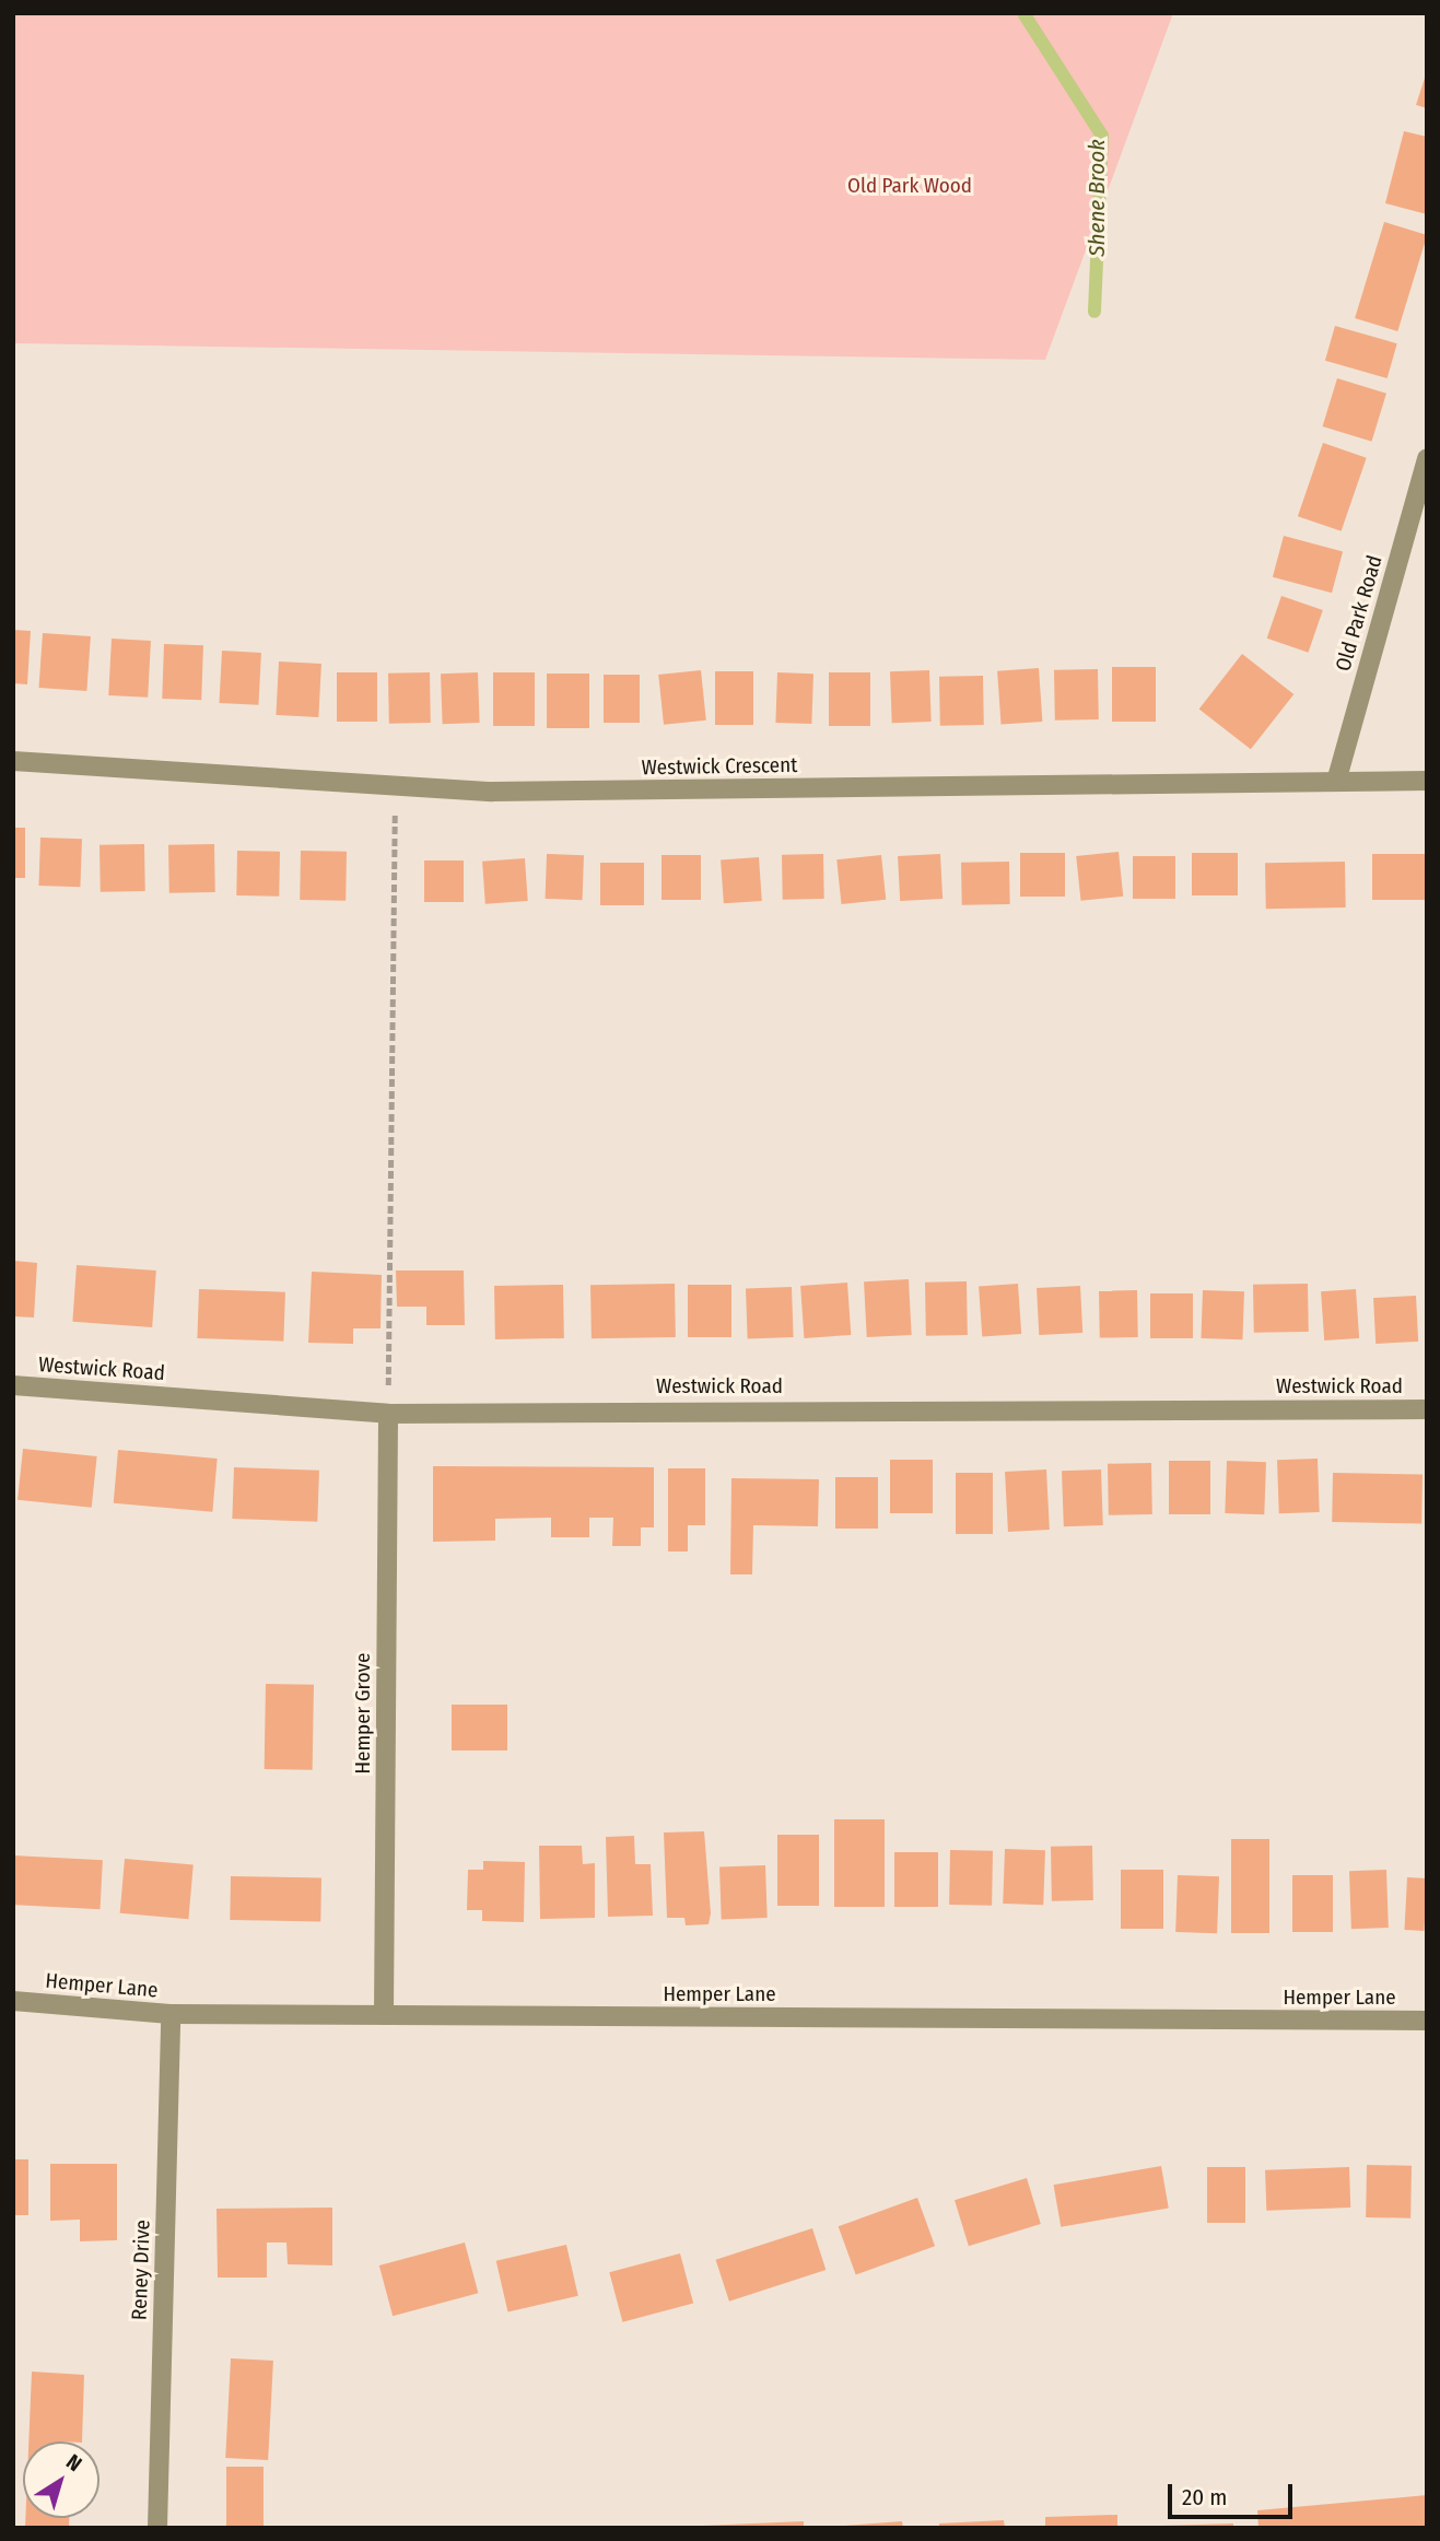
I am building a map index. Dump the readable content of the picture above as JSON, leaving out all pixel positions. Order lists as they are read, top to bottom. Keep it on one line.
{"streets":{"street":["Old Park Road","Westwick Crescent","Westwick Road","Hemper Grove","Hemper Lane","Reney Drive"]},"crossings":[["Old Park Road","Westwick Crescent"],["Westwick Road","Hemper Grove"],["Hemper Grove","Hemper Lane"],["Hemper Lane","Reney Drive"]],"water":["Shene Brook"],"parks":["Old Park Wood"],"scale_bar":"20 m","north":"top right"}
